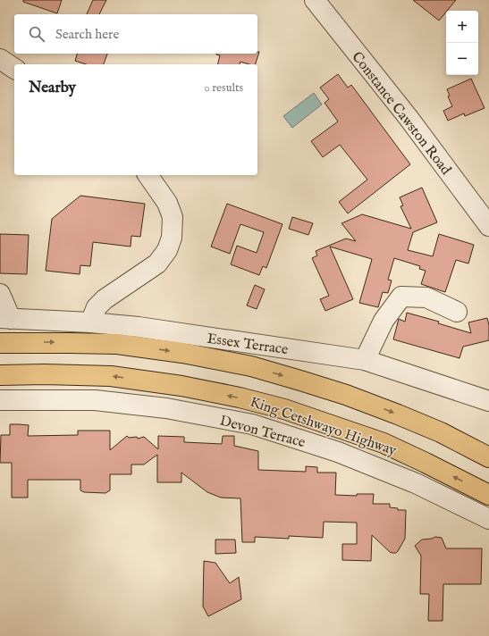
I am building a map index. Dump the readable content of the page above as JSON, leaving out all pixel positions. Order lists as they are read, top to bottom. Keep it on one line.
{"streets":{"highway":["King Cetshwayo Highway"],"street":["Constance Cawston Road","Essex Terrace","Devon Terrace"]},"page":{"map_buttons":["+","−"],"search":"Search here","heading":["Nearby","0 results"]}}
